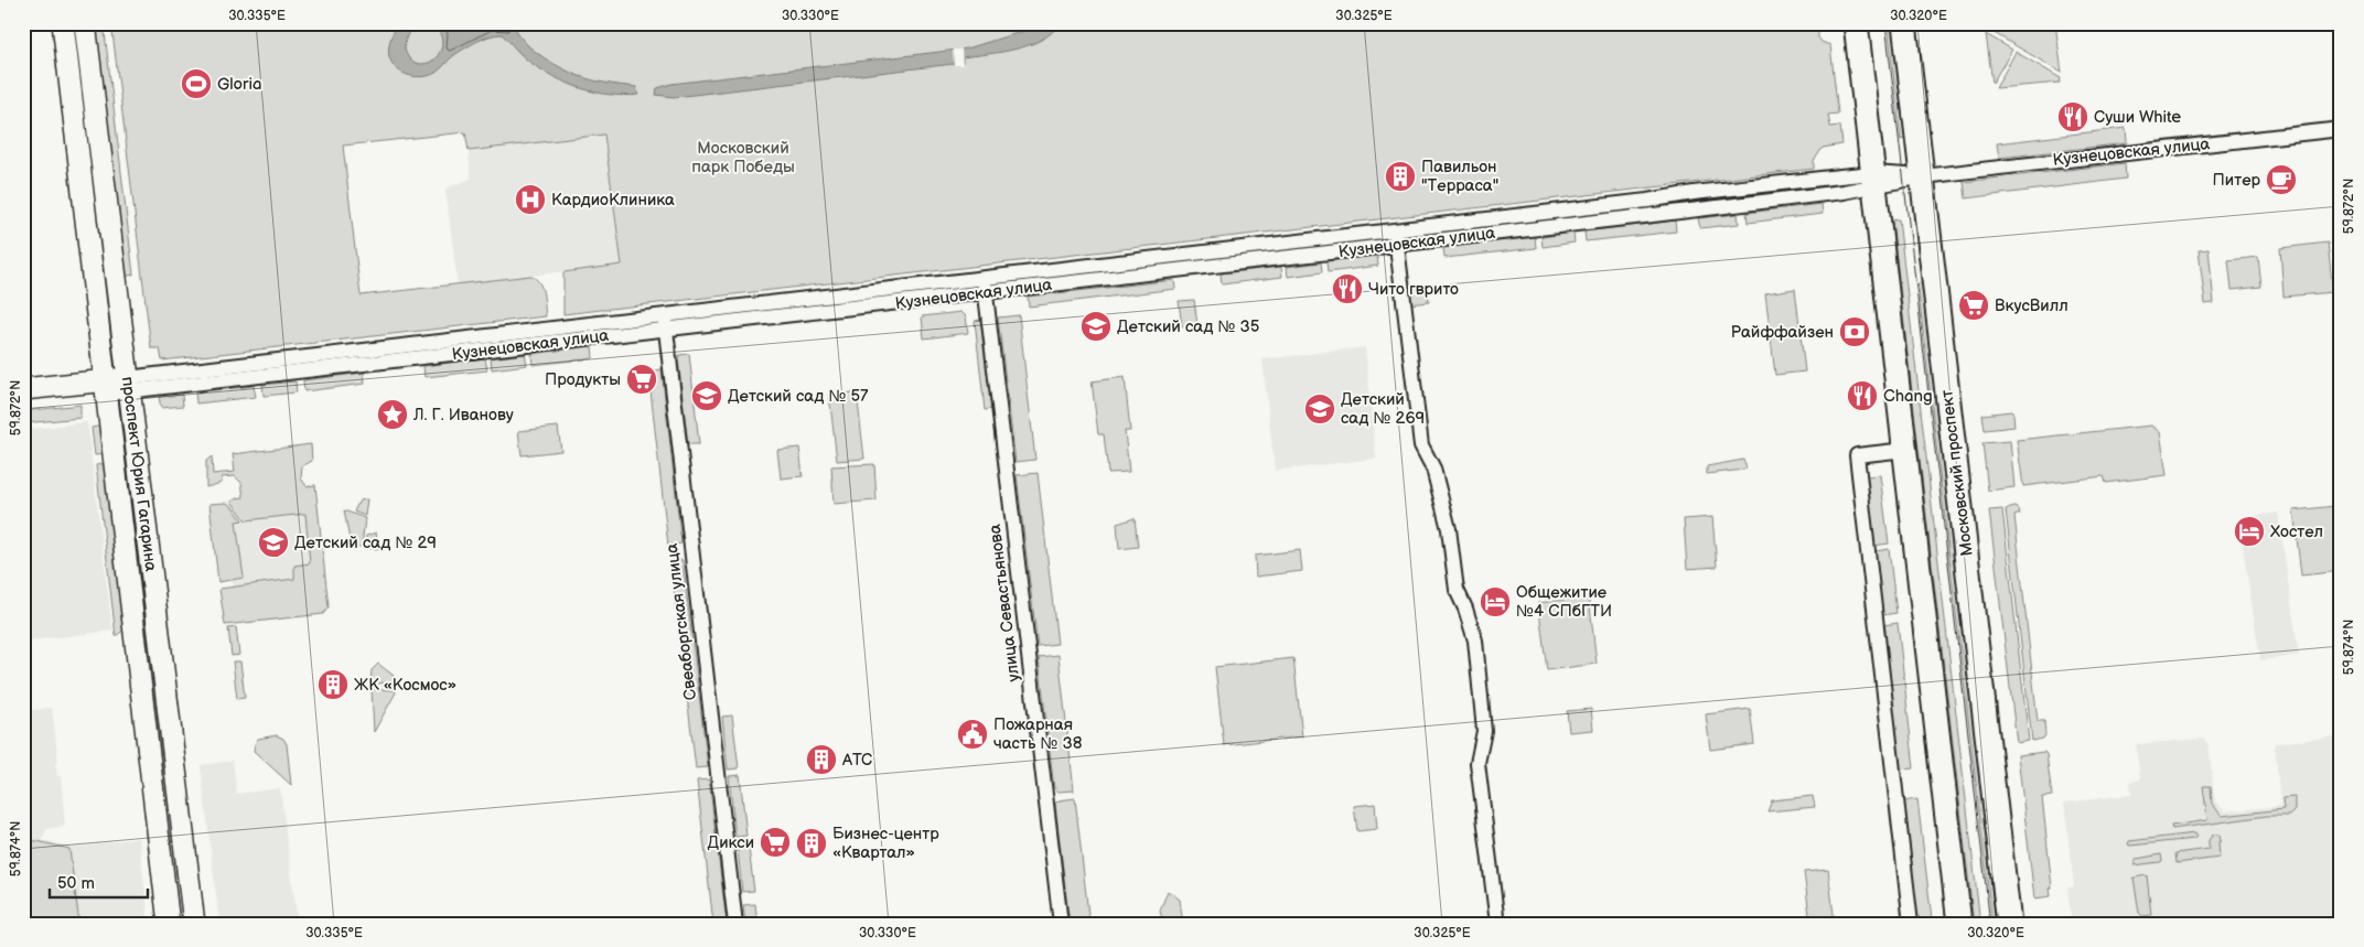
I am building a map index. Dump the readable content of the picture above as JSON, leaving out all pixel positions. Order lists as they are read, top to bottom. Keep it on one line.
{"streets":{"main road":["Кузнецовская улица","Московский проспект","проспект Юрия Гагарина"],"street":["улица Севастьянова","Свеаборгская улица"]},"crossings":[["Кузнецовская улица","Московский проспект"],["Кузнецовская улица","проспект Юрия Гагарина"],["Кузнецовская улица","улица Севастьянова"],["Кузнецовская улица","Свеаборгская улица"]],"parks":["Московский парк Победы"],"places":{"sports":["Gloria"],"restaurant":["Суши White","Чито гврито","Chang"],"building":["Павильон \"Терраса\"","ЖК «Космос»","АТС","Бизнес-центр «Квартал»"],"cafe":["Питер"],"hospital":["КардиоКлиника"],"supermarket":["ВкусВилл","Продукты","Дикси"],"school or university":["Детский сад № 35","Детский сад № 57","Детский сад № 269","Детский сад № 29"],"bank":["Райффайзен"],"place":["Л. Г. Иванову"],"hotel":["Хостел","Общежитие №4 СПбГТИ"],"public building":["Пожарная часть № 38"]},"scale_bar":"50 m","coordinates":["30.335°E","30.330°E","30.325°E","30.320°E","59.872°N","59.874°N"]}
